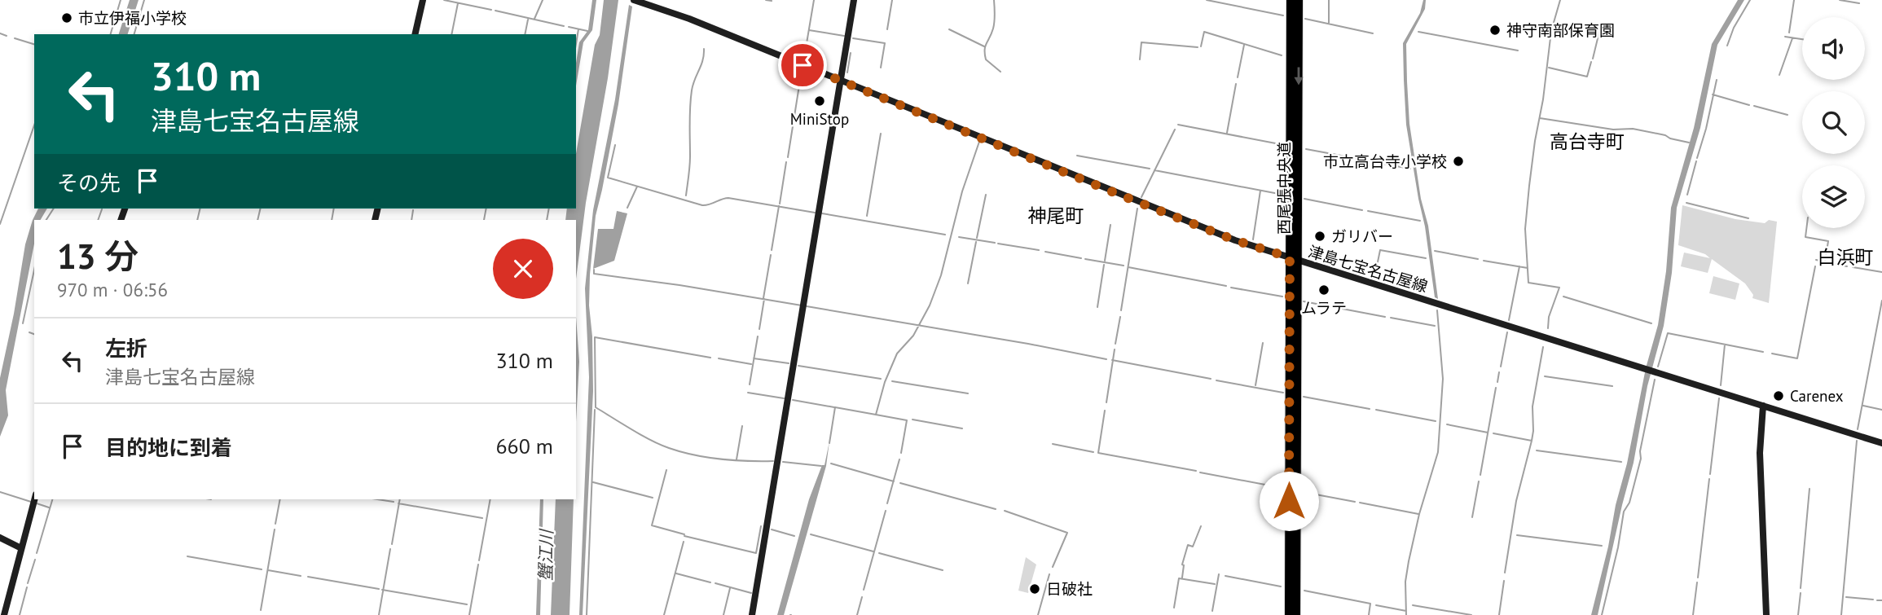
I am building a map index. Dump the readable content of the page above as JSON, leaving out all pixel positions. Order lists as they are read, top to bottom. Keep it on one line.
{"streets":{"main road":["西尾張中央道","津島七宝名古屋線"]},"crossings":[["西尾張中央道","津島七宝名古屋線"]],"districts":["高台寺町","神尾町","白浜町"],"water":["蟹江川"],"places":["市立伊福小学校","神守南部保育園","MiniStop","市立高台寺小学校","ガリバー","ムラテ","Carenex","日破社"],"page":{"turn":["310 m","津島七宝名古屋線"],"then":"その先","heading":["13 分","970 m · 06:56"],"list":[{"name":"左折","note":"津島七宝名古屋線","value":"310 m"},{"name":"目的地に到着","value":"660 m"}]}}
